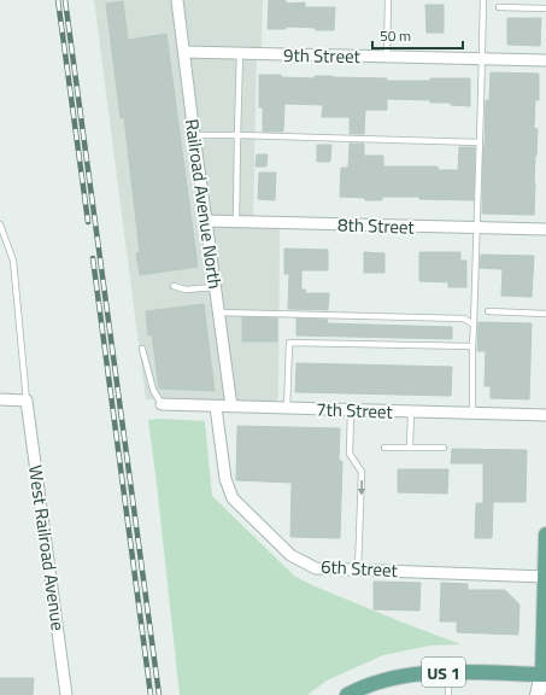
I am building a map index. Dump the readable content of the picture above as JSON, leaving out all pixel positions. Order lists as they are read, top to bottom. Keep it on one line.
{"streets":{"main road":["US 1"],"street":["9th Street","Railroad Avenue North","8th Street","7th Street","West Railroad Avenue","6th Street"]},"crossings":[["9th Street","Railroad Avenue North"],["Railroad Avenue North","8th Street"],["Railroad Avenue North","7th Street"],["7th Street","6th Street"]],"scale_bar":"50 m"}
